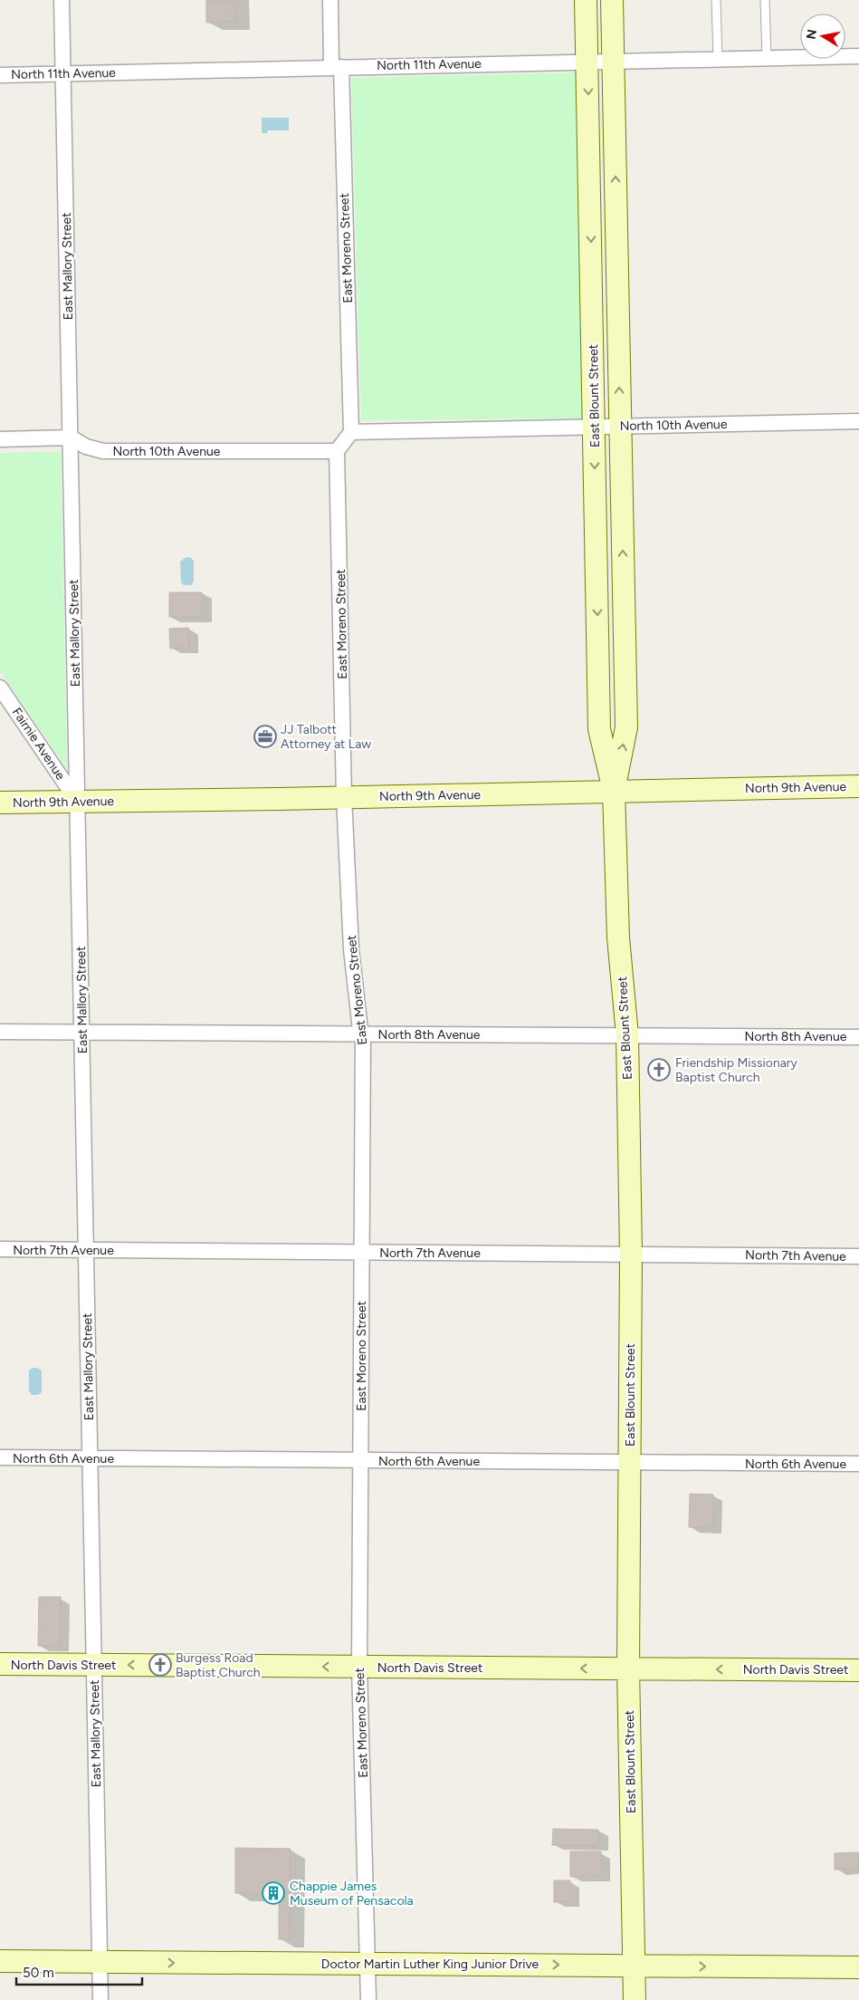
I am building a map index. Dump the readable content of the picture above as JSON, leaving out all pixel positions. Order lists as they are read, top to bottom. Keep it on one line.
{"streets":{"street":["North 11th Avenue","East Moreno Street","East Mallory Street","East Blount Street","North 10th Avenue","Fairnie Avenue","North 9th Avenue","North 8th Avenue","North 7th Avenue","North 6th Avenue","North Davis Street","Doctor Martin Luther King Junior Drive"]},"crossings":[["North 11th Avenue","East Moreno Street"],["North 11th Avenue","East Mallory Street"],["North 11th Avenue","East Blount Street"],["East Moreno Street","North 10th Avenue"],["East Moreno Street","North 9th Avenue"],["East Moreno Street","North 8th Avenue"],["East Moreno Street","North 7th Avenue"],["East Moreno Street","North 6th Avenue"],["East Moreno Street","North Davis Street"],["East Moreno Street","Doctor Martin Luther King Junior Drive"],["East Mallory Street","North 10th Avenue"],["East Mallory Street","Fairnie Avenue"],["East Mallory Street","North 9th Avenue"],["East Mallory Street","North 8th Avenue"],["East Mallory Street","North 7th Avenue"],["East Mallory Street","North 6th Avenue"],["East Mallory Street","North Davis Street"],["East Mallory Street","Doctor Martin Luther King Junior Drive"],["East Blount Street","North 10th Avenue"],["East Blount Street","North 9th Avenue"],["East Blount Street","North 8th Avenue"],["East Blount Street","North 7th Avenue"],["East Blount Street","North 6th Avenue"],["East Blount Street","North Davis Street"],["East Blount Street","Doctor Martin Luther King Junior Drive"],["Fairnie Avenue","North 9th Avenue"]],"one_way":["North Davis Street","Doctor Martin Luther King Junior Drive"],"places":{"office":["JJ Talbott Attorney at Law"],"church":["Friendship Missionary Baptist Church","Burgess Road Baptist Church"],"building":["Chappie James Museum of Pensacola"]},"scale_bar":"50 m","north":"left"}
